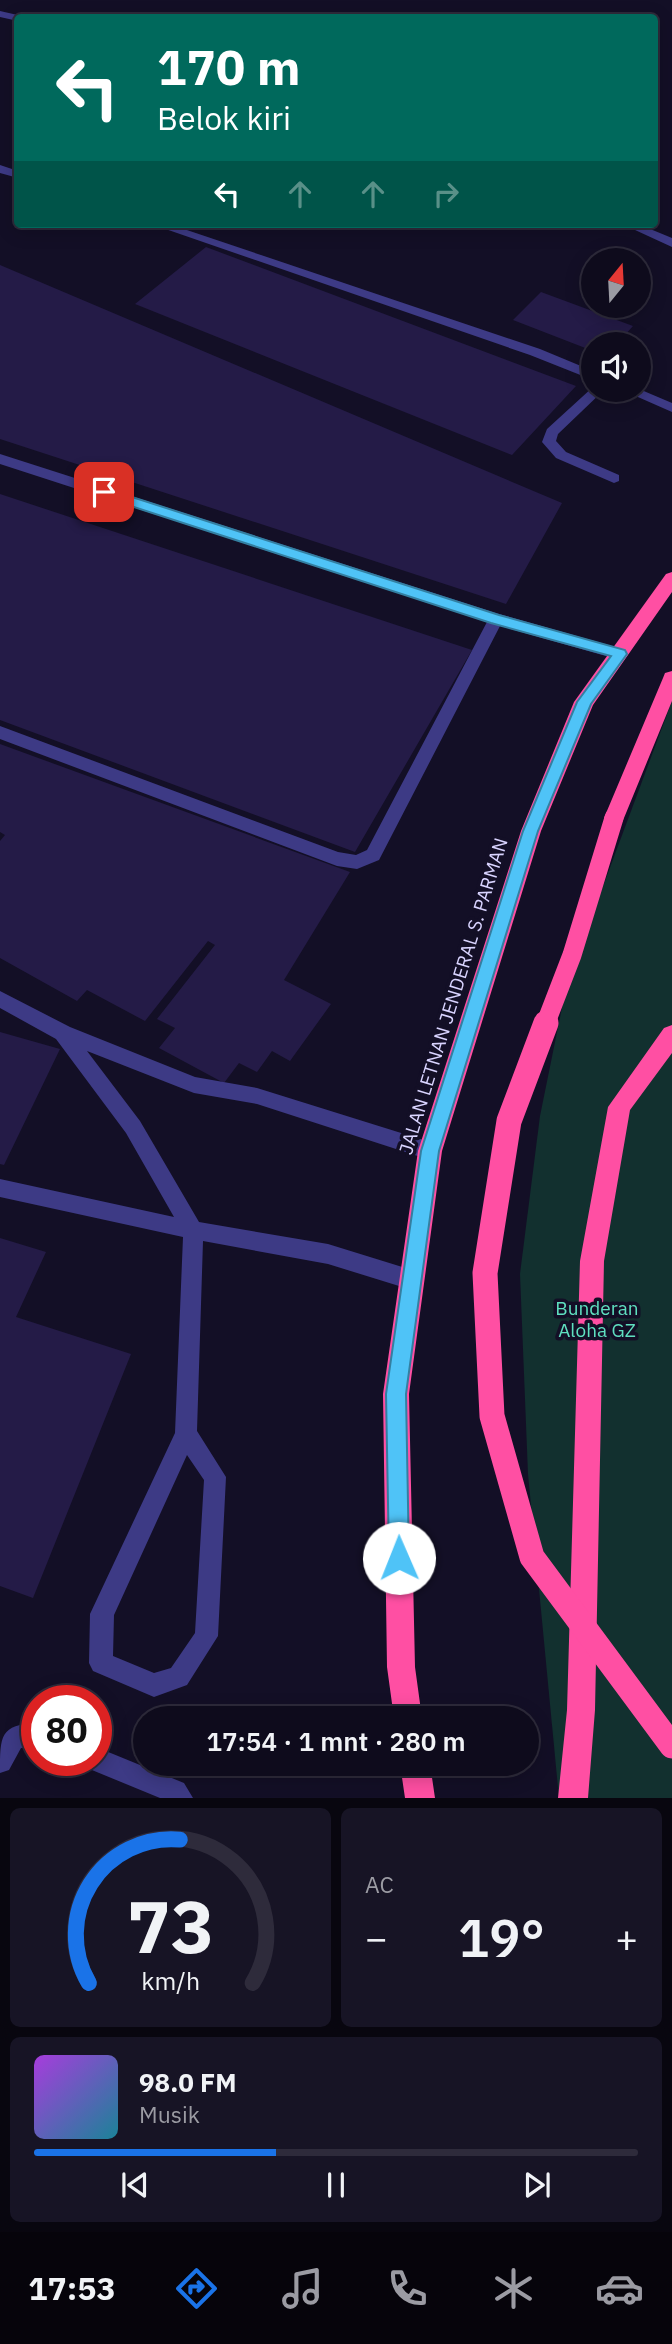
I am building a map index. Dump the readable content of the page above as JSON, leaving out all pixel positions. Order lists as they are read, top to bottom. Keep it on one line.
{"streets":{"highway":["JALAN LETNAN JENDERAL S. PARMAN"]},"parks":["Bunderan Aloha GZ"],"north":"top","page":{"turn":["170 m","Belok kiri"],"limit":"80","trip":"17:54 · 1 mnt · 280 m","tile":"AC","heat":["−","19°","+"],"song":["98.0 FM","Musik"],"tabs":"17:53","gauge":["73","km/h"]}}
